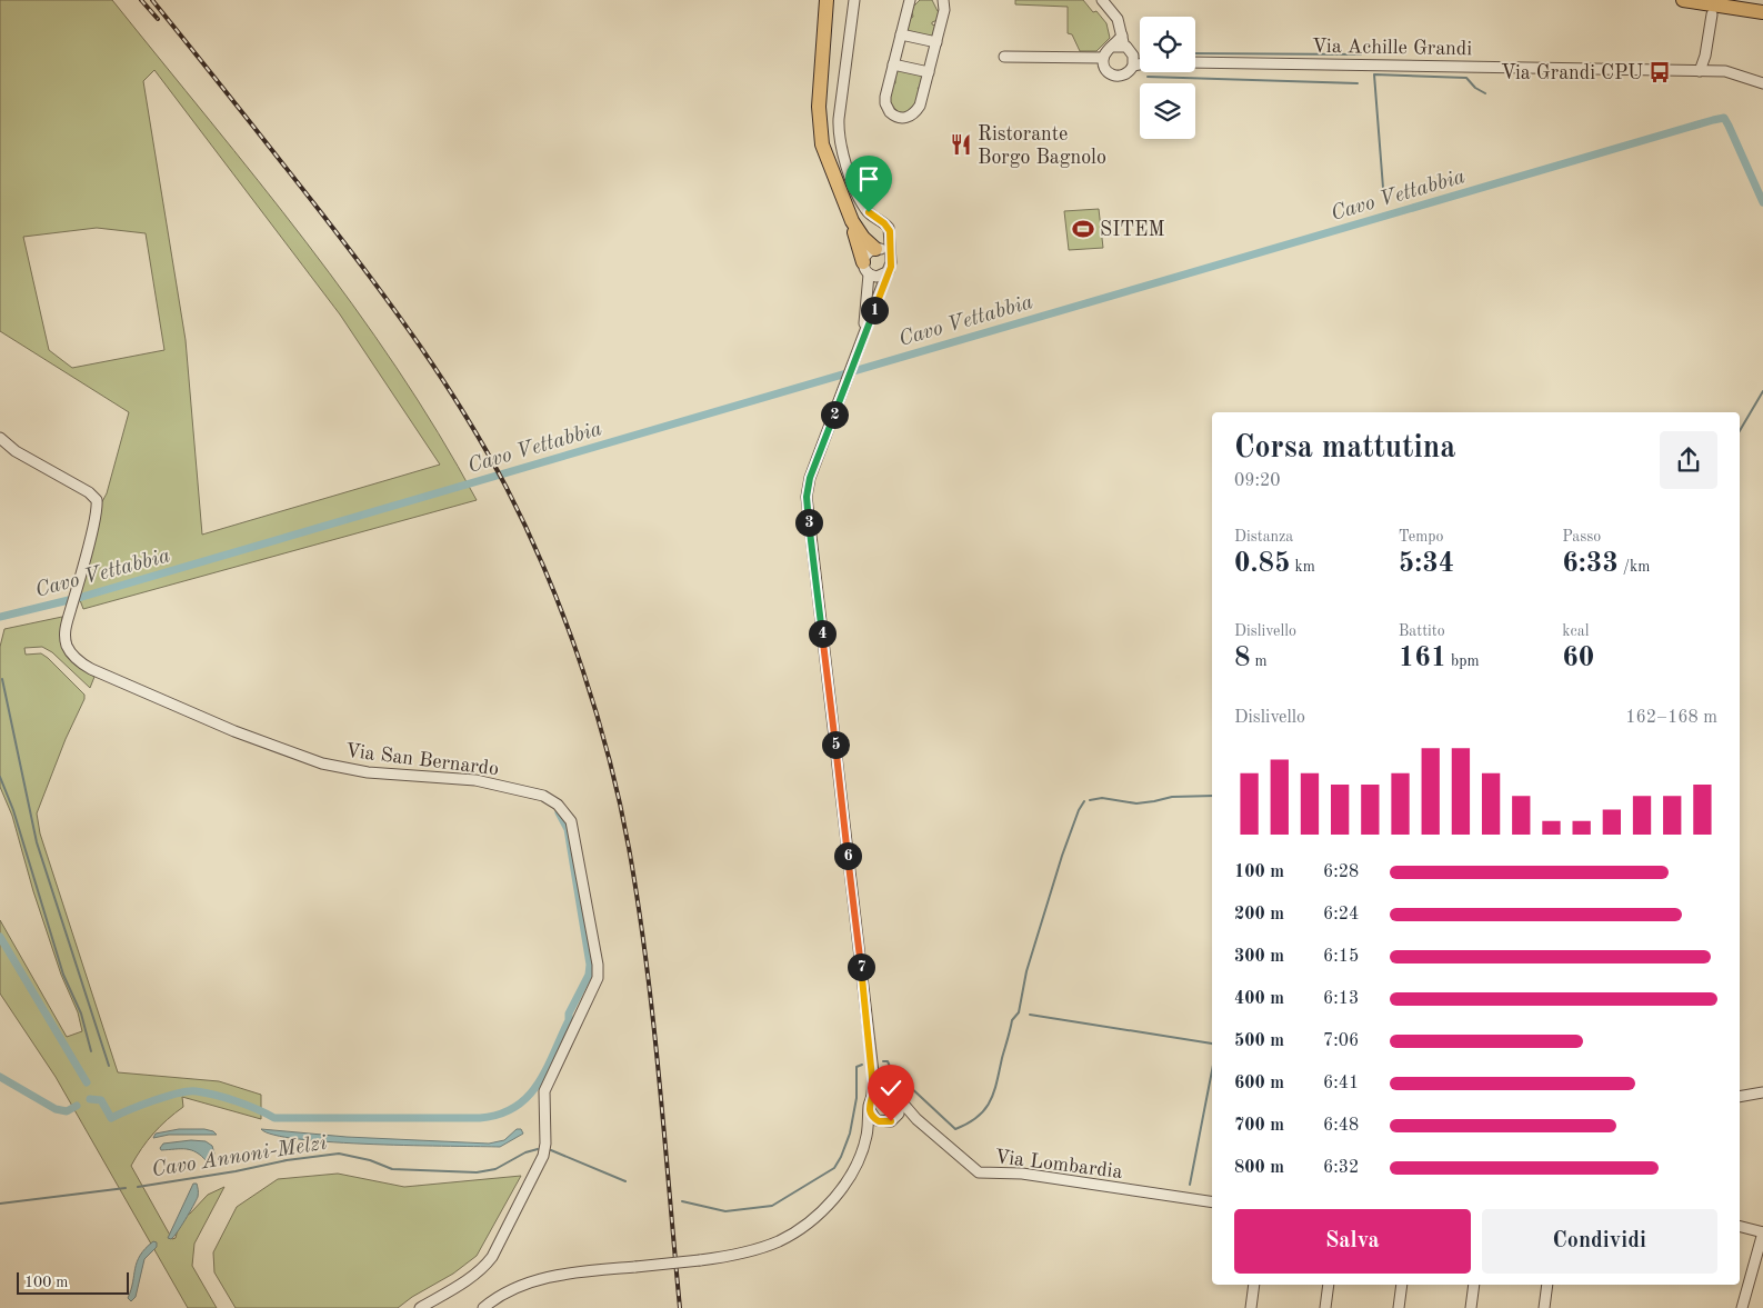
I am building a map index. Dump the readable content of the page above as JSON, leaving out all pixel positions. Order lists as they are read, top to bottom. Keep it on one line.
{"streets":{"street":["Via Achille Grandi","Via San Bernardo","Via Lombardia"]},"water":["Cavo Vettabbia","Cavo Annoni-Melzi"],"places":{"bus stop":["Via Grandi CPU"],"restaurant":["Ristorante Borgo Bagnolo"],"sports":["SITEM"]},"scale_bar":"100 m","page":{"pins":["1","2","3","4","5","6","7"],"heading":["Corsa mattutina","09:20"],"stats":[["Distanza","0.85 km"],["Tempo","5:34"],["Passo","6:33 /km"],["Dislivello","8 m"],["Battito","161 bpm"],["kcal","60"]],"chart":["Dislivello","162–168 m"],"list":[{"name":"100 m","note":"6:28"},{"name":"200 m","note":"6:24"},{"name":"300 m","note":"6:15"},{"name":"400 m","note":"6:13"},{"name":"500 m","note":"7:06"},{"name":"600 m","note":"6:41"},{"name":"700 m","note":"6:48"},{"name":"800 m","note":"6:32"}],"buttons":["Salva","Condividi"],"scale":"100 m"}}
